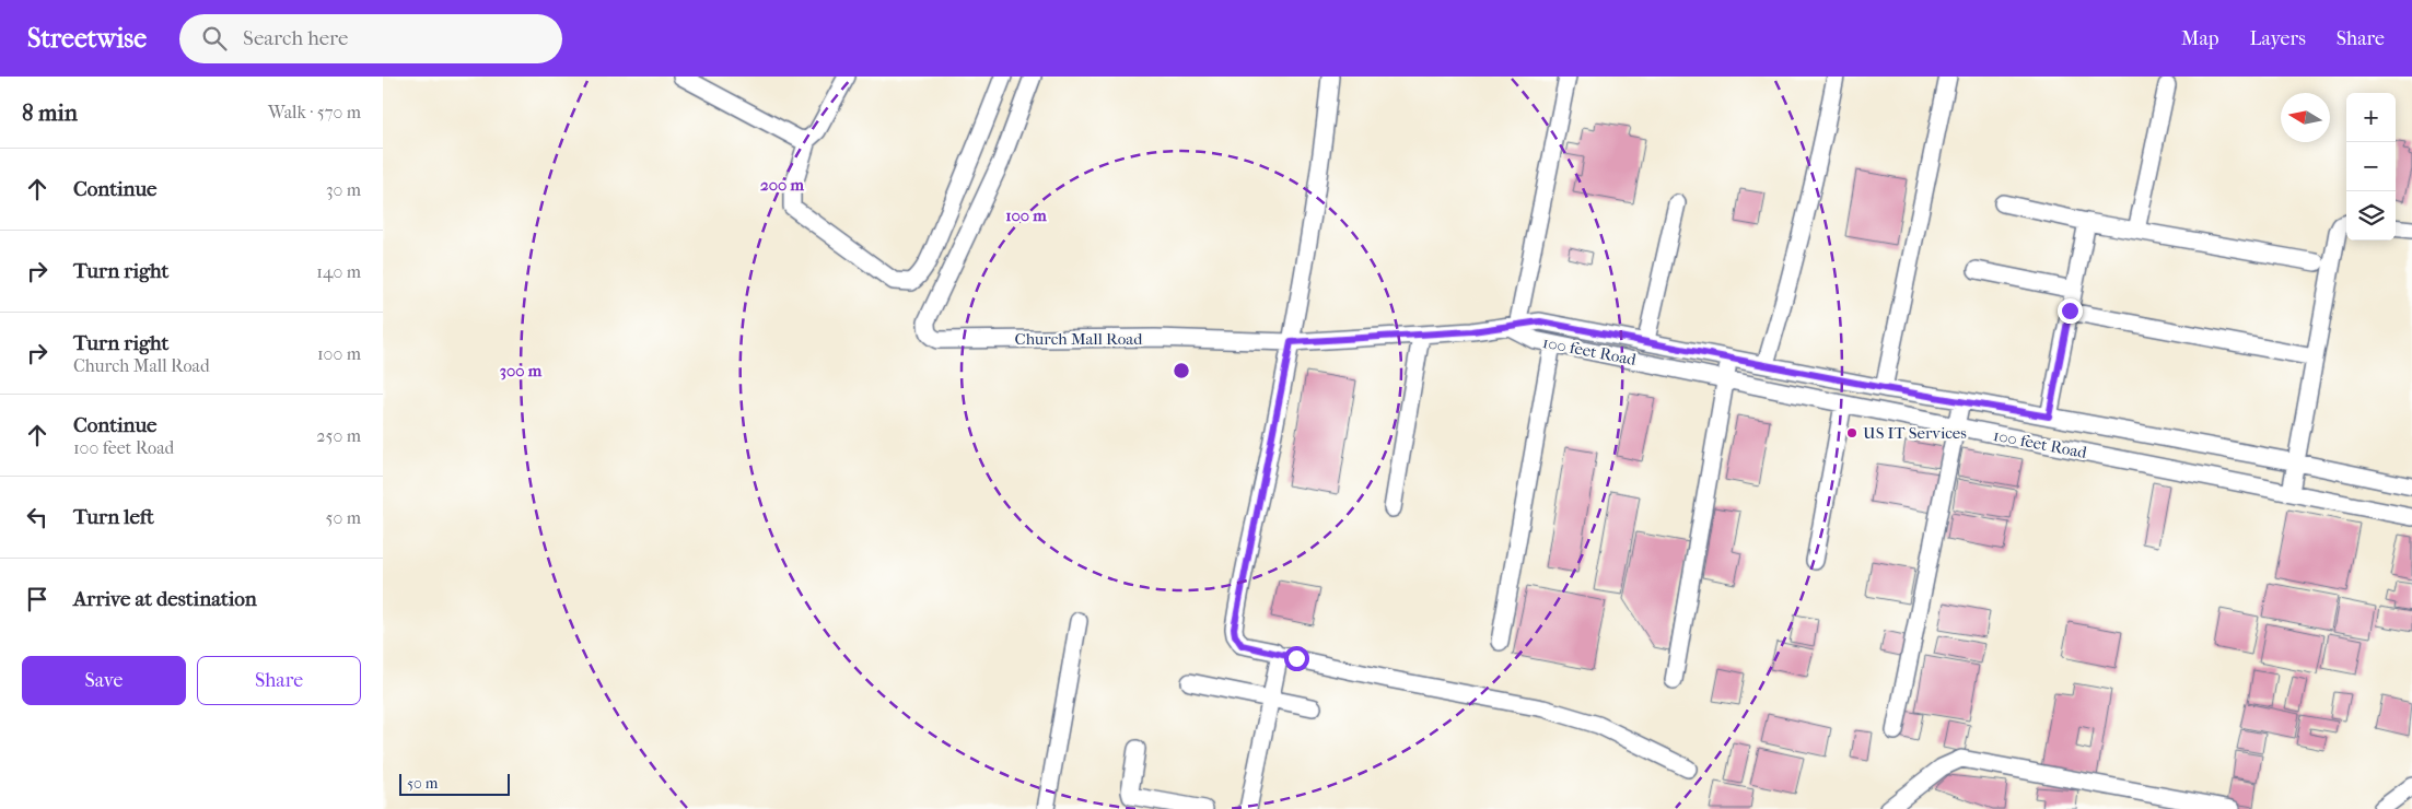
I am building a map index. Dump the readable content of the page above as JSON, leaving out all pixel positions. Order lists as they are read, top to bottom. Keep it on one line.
{"streets":{"street":["Church Mall Road","100 feet Road"]},"crossings":[["Church Mall Road","100 feet Road"]],"places":["US IT Services"],"scale_bar":"50 m","north":"left","page":{"header":"Streetwise","search":"Search here","nav":["Map","Layers","Share"],"heading":["8 min","Walk · 570 m"],"map_buttons":["+","−"],"list":[["Continue","30 m"],["Turn right","140 m"],["Turn right","Church Mall Road","100 m"],["Continue","100 feet Road","250 m"],["Turn left","50 m"],"Arrive at destination"],"buttons":["Save","Share"],"scale":"50 m"},"rings":["200 m","100 m","300 m"]}
